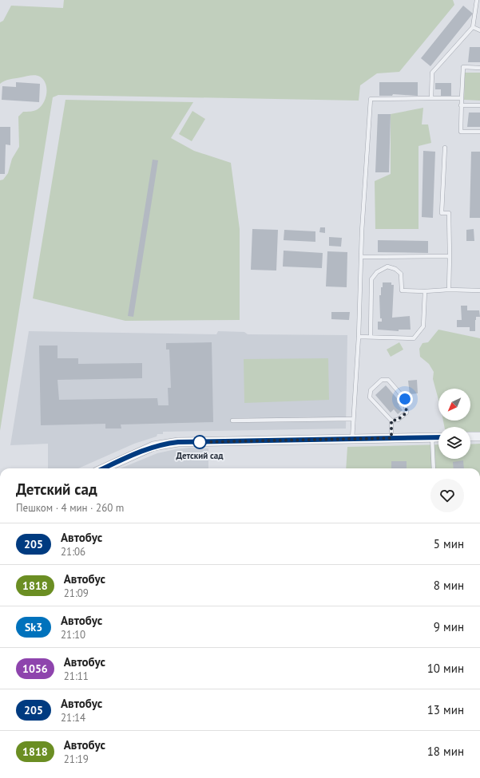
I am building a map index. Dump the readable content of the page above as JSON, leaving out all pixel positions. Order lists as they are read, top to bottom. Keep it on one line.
{"places":["Детский сад"],"lines":["bus line 205"],"north":"bottom left","page":{"heading":["Детский сад","Пешком · 4 мин · 260 m"],"list":[{"mark":"205","name":"Автобус","note":"21:06","value":"5 мин"},{"mark":"1818","name":"Автобус","note":"21:09","value":"8 мин"},{"mark":"Sk3","name":"Автобус","note":"21:10","value":"9 мин"},{"mark":"1056","name":"Автобус","note":"21:11","value":"10 мин"},{"mark":"205","name":"Автобус","note":"21:14","value":"13 мин"},{"mark":"1818","name":"Автобус","note":"21:19","value":"18 мин"}]}}
